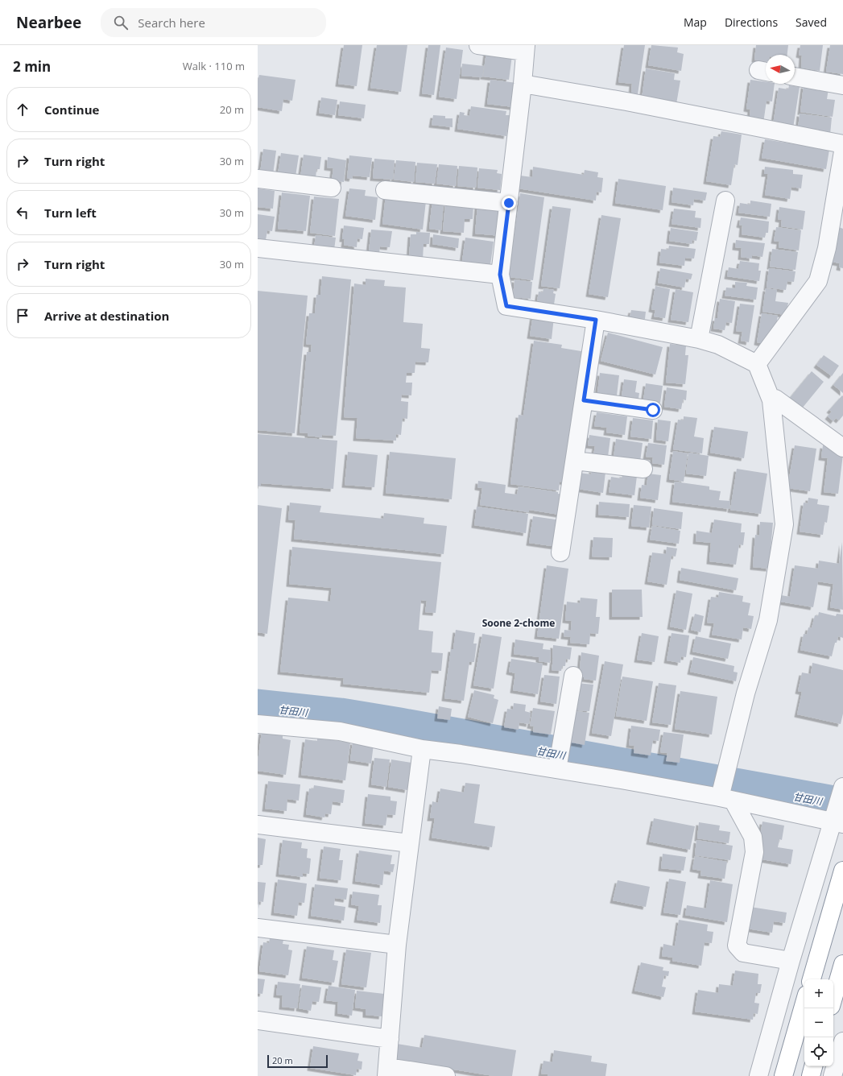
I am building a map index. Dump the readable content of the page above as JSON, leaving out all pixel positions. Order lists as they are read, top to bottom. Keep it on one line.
{"districts":["Soone 2-chome"],"water":["甘田川"],"scale_bar":"20 m","north":"left","page":{"header":"Nearbee","search":"Search here","nav":["Map","Directions","Saved"],"heading":["2 min","Walk · 110 m"],"list":[["Continue","20 m"],["Turn right","30 m"],["Turn left","30 m"],["Turn right","30 m"],"Arrive at destination"],"map_buttons":["+","−"],"scale":"20 m"}}
